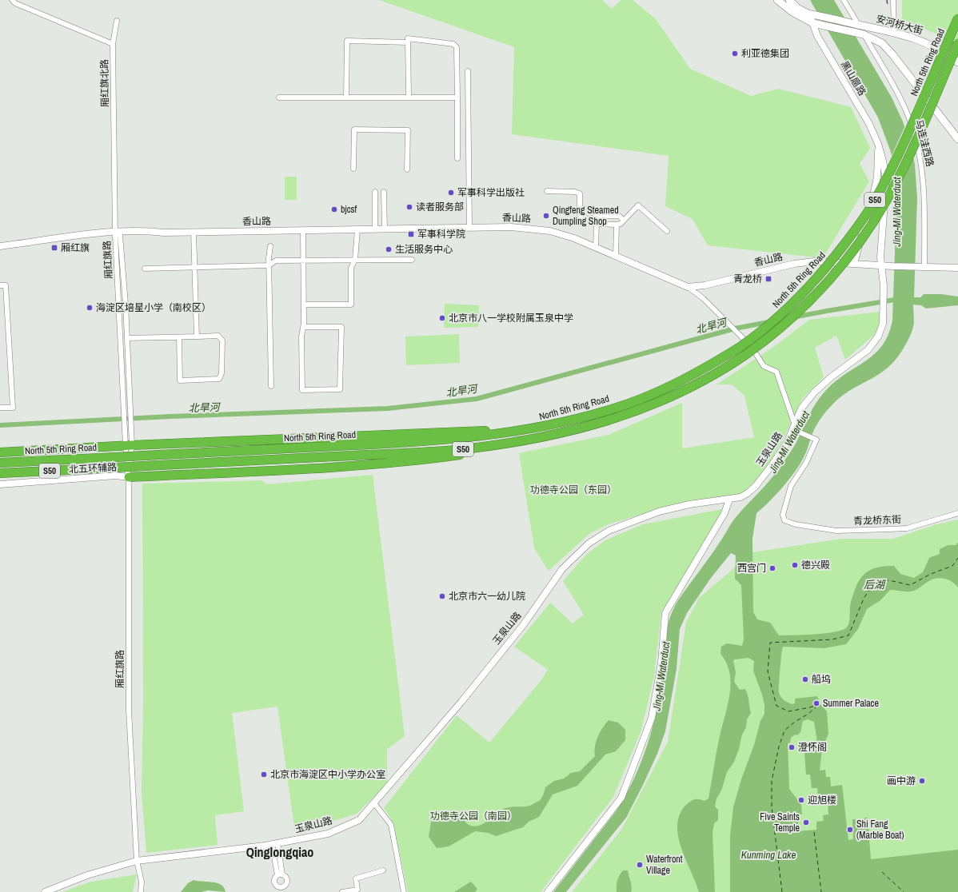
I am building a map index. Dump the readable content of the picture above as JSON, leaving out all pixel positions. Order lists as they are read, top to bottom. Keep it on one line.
{"streets":{"highway":["North 5th Ring Road","S50"],"main road":["安河桥大街"],"street":["黑山扈路","厢红旗北路","马连洼西路","香山路","厢红旗路","玉泉山路","北五环辅路","青龙桥东街"]},"crossings":[["安河桥大街","黑山扈路"],["安河桥大街","马连洼西路"],["黑山扈路","玉泉山路"],["厢红旗北路","香山路"],["厢红旗北路","厢红旗路"],["香山路","厢红旗路"],["香山路","玉泉山路"],["厢红旗路","玉泉山路"],["厢红旗路","北五环辅路"],["玉泉山路","青龙桥东街"]],"districts":["Qinglongqiao"],"water":["Jing-Mi Waterduct","北旱河","后湖","Kunming Lake"],"parks":["功德寺公园（东园）","功德寺公园（南园）"],"places":{"other":["利亚德集团","军事科学出版社","读者服务部","bjcsf","Qingfeng Steamed Dumpling Shop","生活服务中心","海淀区培星小学（南校区）","北京市八一学校附属玉泉中学","德兴殿","西宫门","北京市六一幼儿院","船坞","Summer Palace","澄怀阁","北京市海淀区中小学办公室","画中游","迎旭楼","Five Saints Temple","Shi Fang (Marble Boat)","Waterfront Village"],"transit":["军事科学院","厢红旗","青龙桥"]}}
